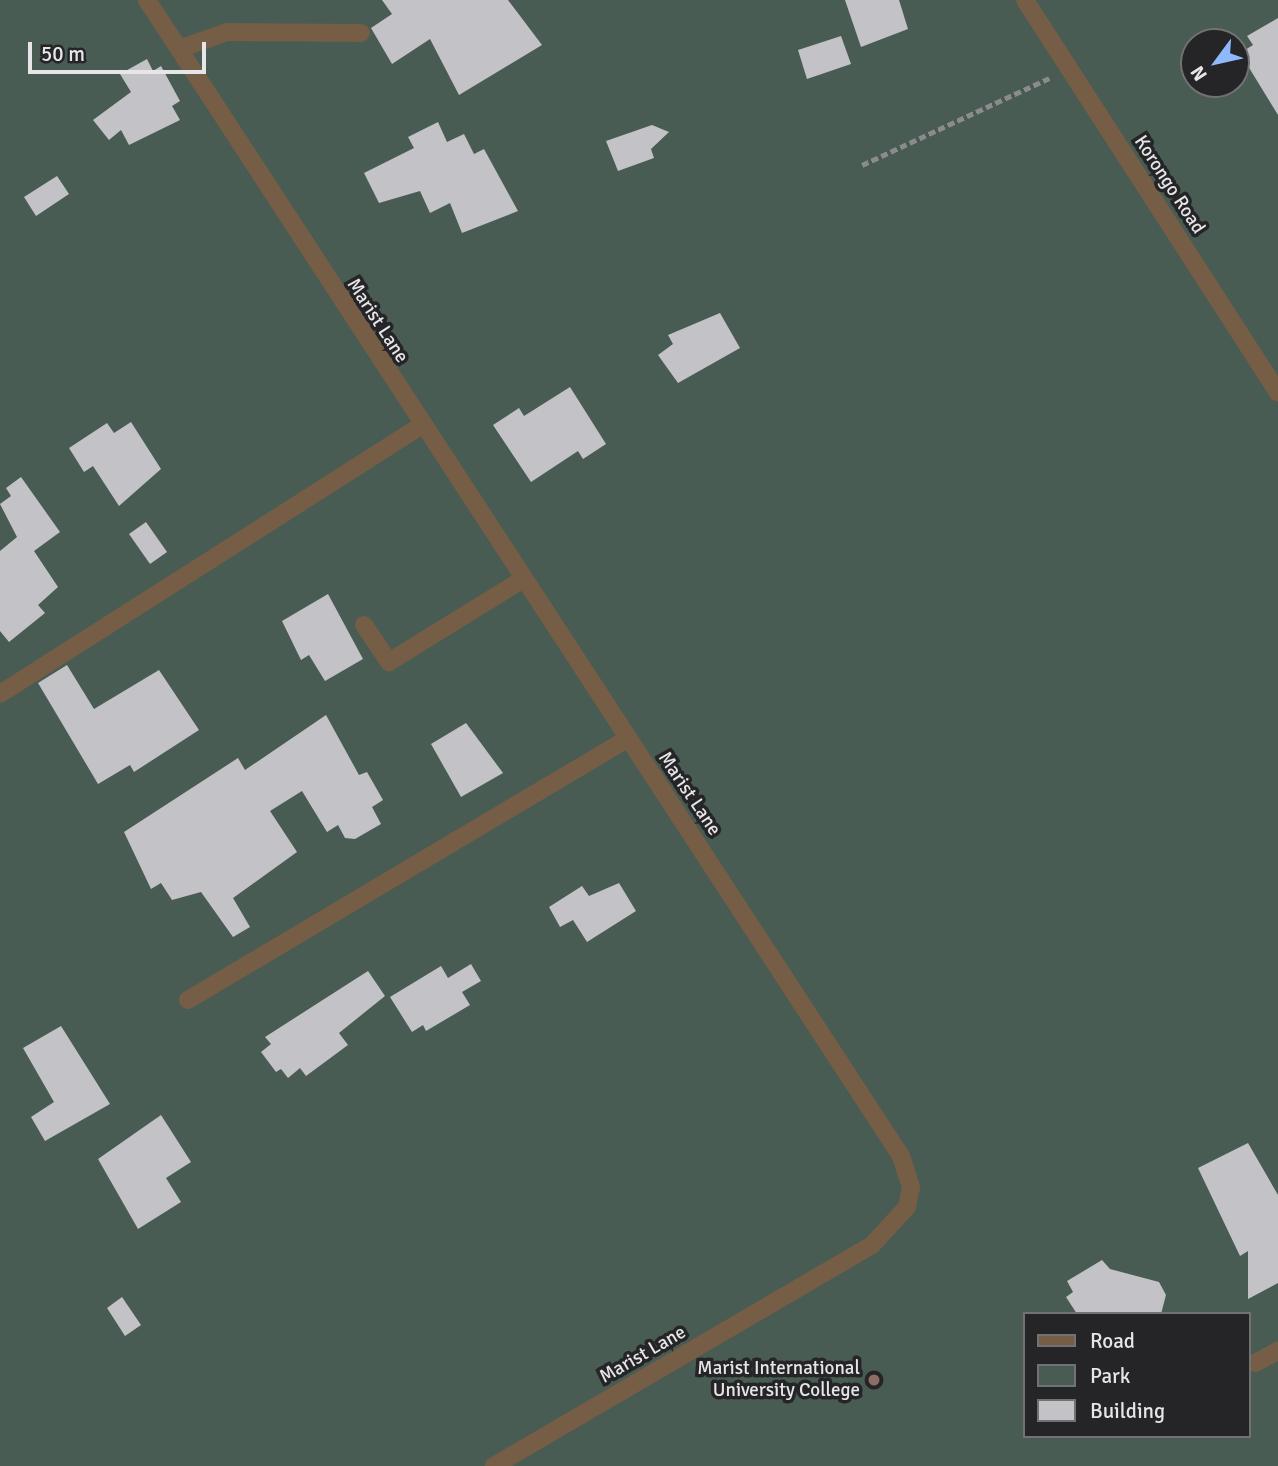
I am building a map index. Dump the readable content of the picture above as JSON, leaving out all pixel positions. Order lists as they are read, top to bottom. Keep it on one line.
{"streets":{"street":["Korongo Road","Marist Lane"]},"places":["Marist International University College"],"legend":["Road","Park","Building"],"scale_bar":"50 m","north":"bottom left"}
